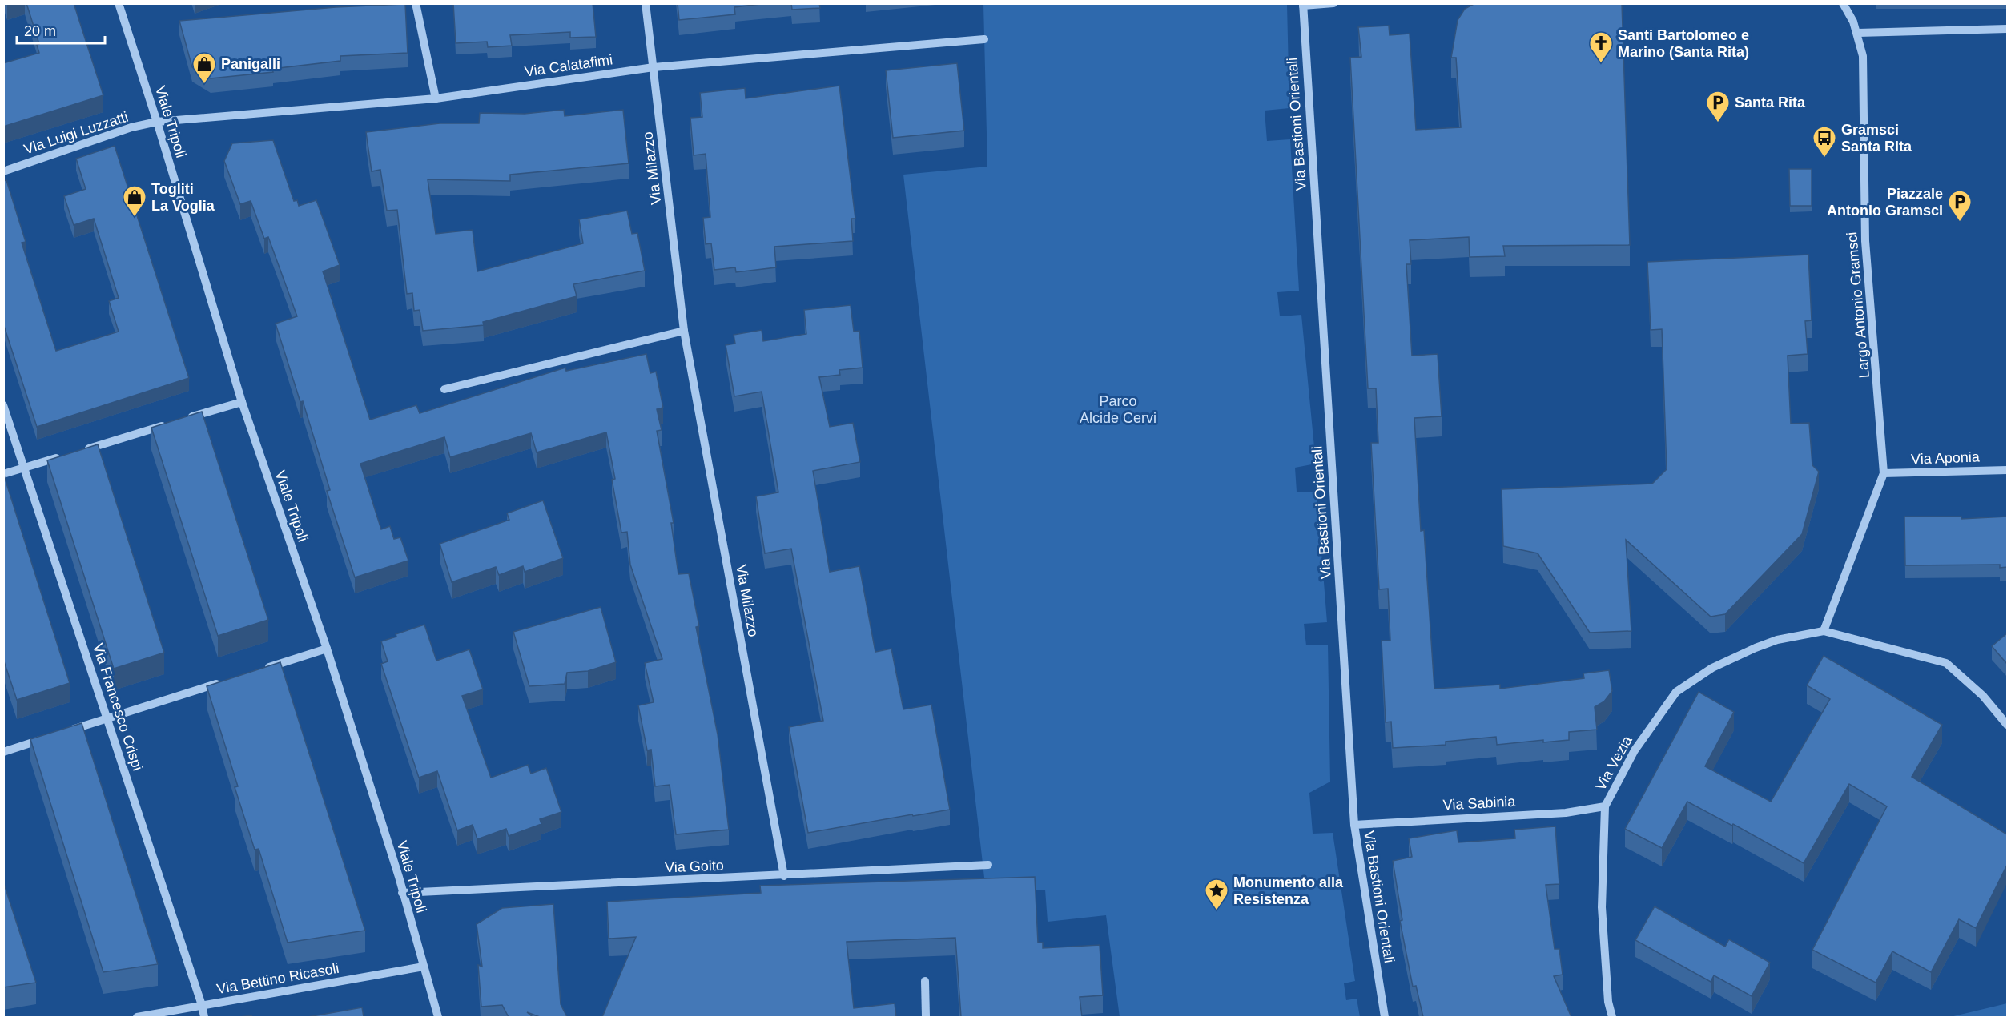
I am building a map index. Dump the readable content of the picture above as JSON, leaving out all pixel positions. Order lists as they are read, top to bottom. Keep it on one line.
{"streets":{"street":["Via Calatafimi","Viale Tripoli","Via Bastioni Orientali","Via Luigi Luzzatti","Via Milazzo","Largo Antonio Gramsci","Via Aponia","Via Francesco Crispi","Via Vezia","Via Sabinia","Via Goito","Via Bettino Ricasoli"]},"crossings":[["Via Calatafimi","Viale Tripoli"],["Via Calatafimi","Via Luigi Luzzatti"],["Via Calatafimi","Via Milazzo"],["Viale Tripoli","Via Luigi Luzzatti"],["Viale Tripoli","Via Goito"],["Viale Tripoli","Via Bettino Ricasoli"],["Via Bastioni Orientali","Via Sabinia"],["Via Milazzo","Via Goito"],["Largo Antonio Gramsci","Via Aponia"],["Via Francesco Crispi","Via Bettino Ricasoli"],["Via Vezia","Via Sabinia"]],"parks":["Parco Alcide Cervi"],"places":{"church":["Santi Bartolomeo e Marino (Santa Rita)"],"shop":["Panigalli","Togliti La Voglia"],"parking":["Santa Rita","Piazzale Antonio Gramsci"],"bus stop":["Gramsci Santa Rita"],"place":["Monumento alla Resistenza"]},"scale_bar":"20 m"}
